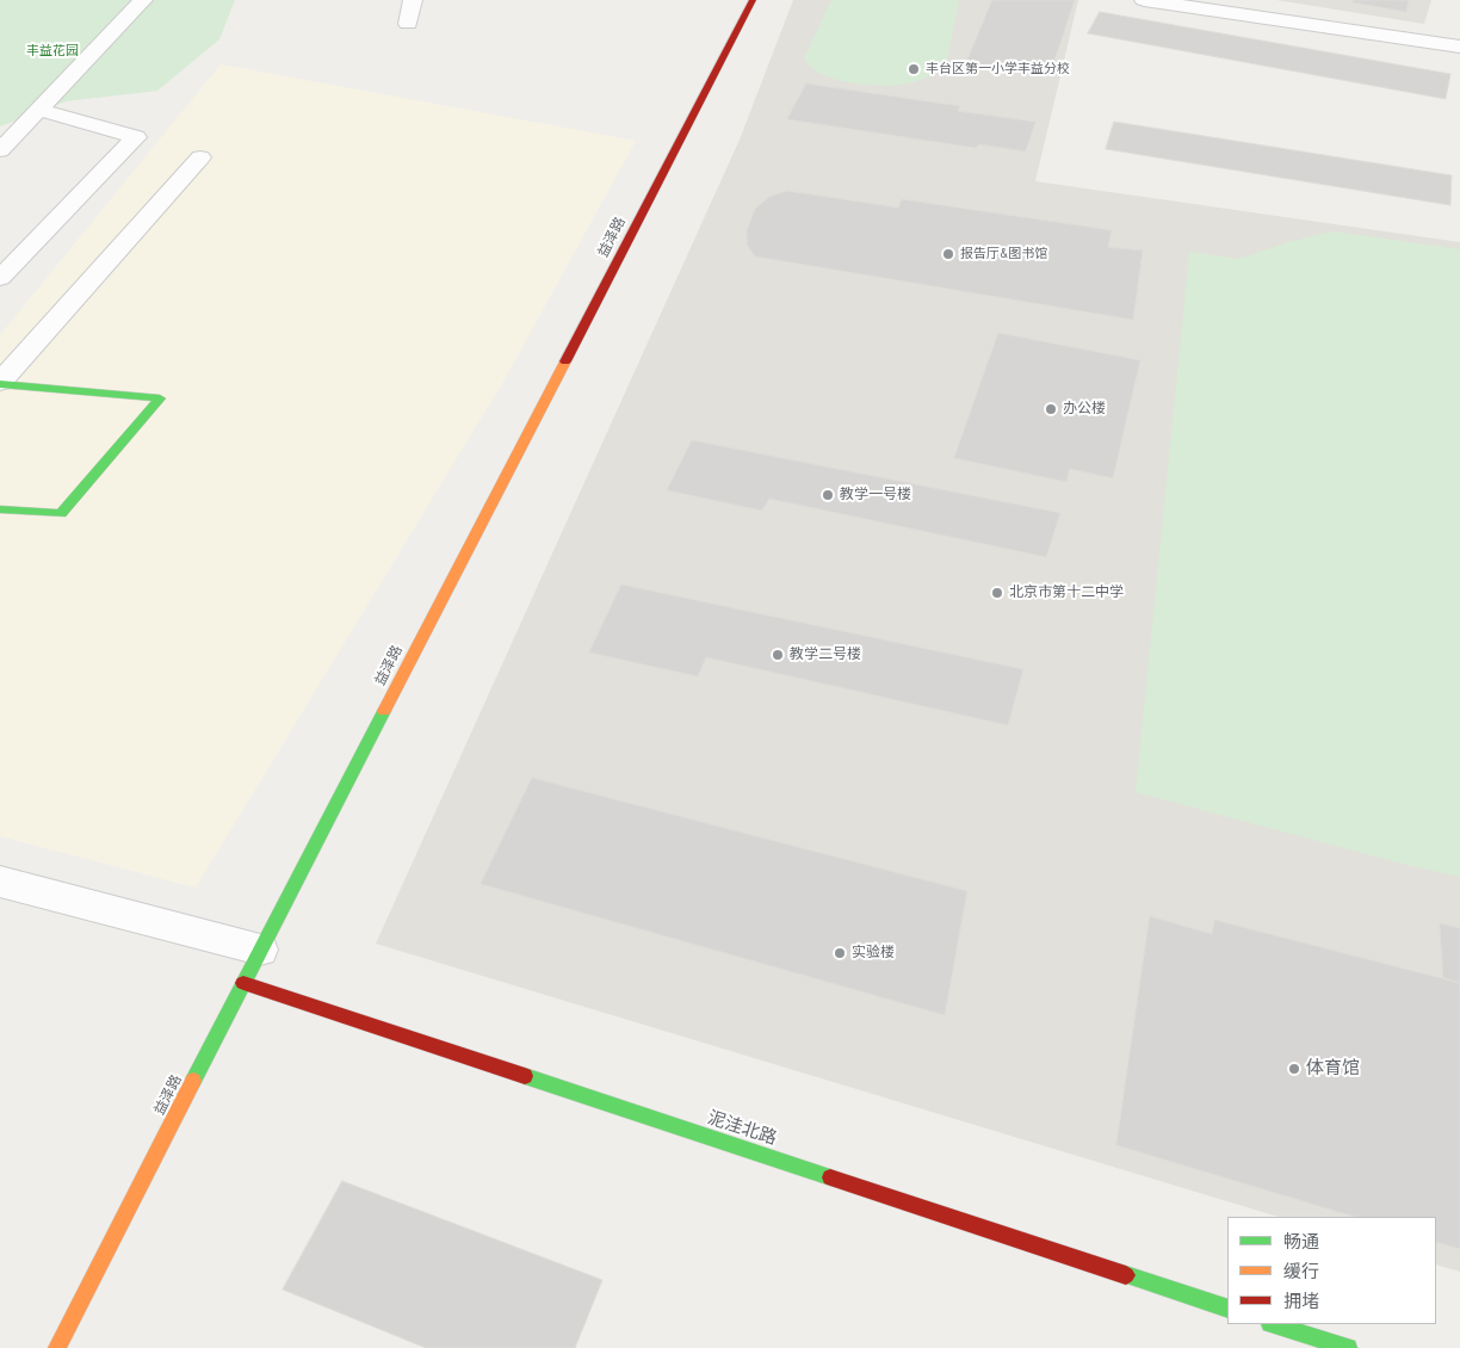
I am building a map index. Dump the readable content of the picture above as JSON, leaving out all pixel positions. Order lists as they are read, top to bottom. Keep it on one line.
{"streets":{"street":["益泽路","泥洼北路"]},"crossings":[["益泽路","泥洼北路"]],"parks":["丰益花园"],"places":["丰台区第一小学丰益分校","报告厅&图书馆","办公楼","教学一号楼","北京市第十二中学","教学二号楼","实验楼","体育馆"],"legend":["畅通","缓行","拥堵"]}
